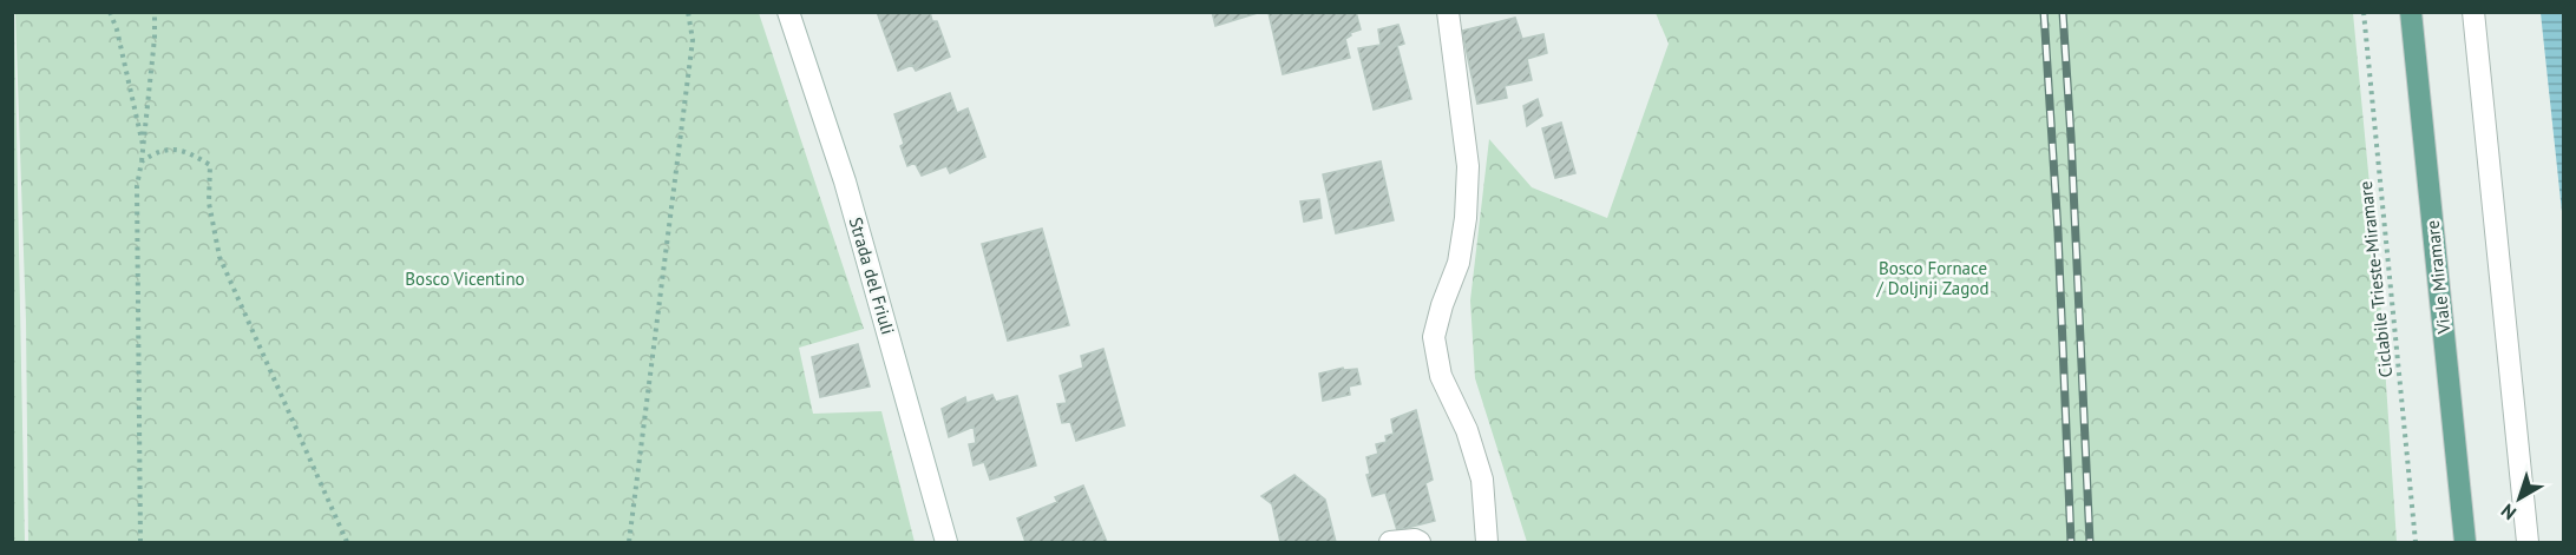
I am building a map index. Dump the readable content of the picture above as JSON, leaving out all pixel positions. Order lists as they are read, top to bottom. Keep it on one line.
{"streets":{"main road":["Viale Miramare"],"street":["Strada del Friuli"],"path":["Ciclabile Trieste-Miramare"]},"parks":["Bosco Fornace / Doljnji Zagod","Bosco Vicentino"],"north":"bottom left"}
